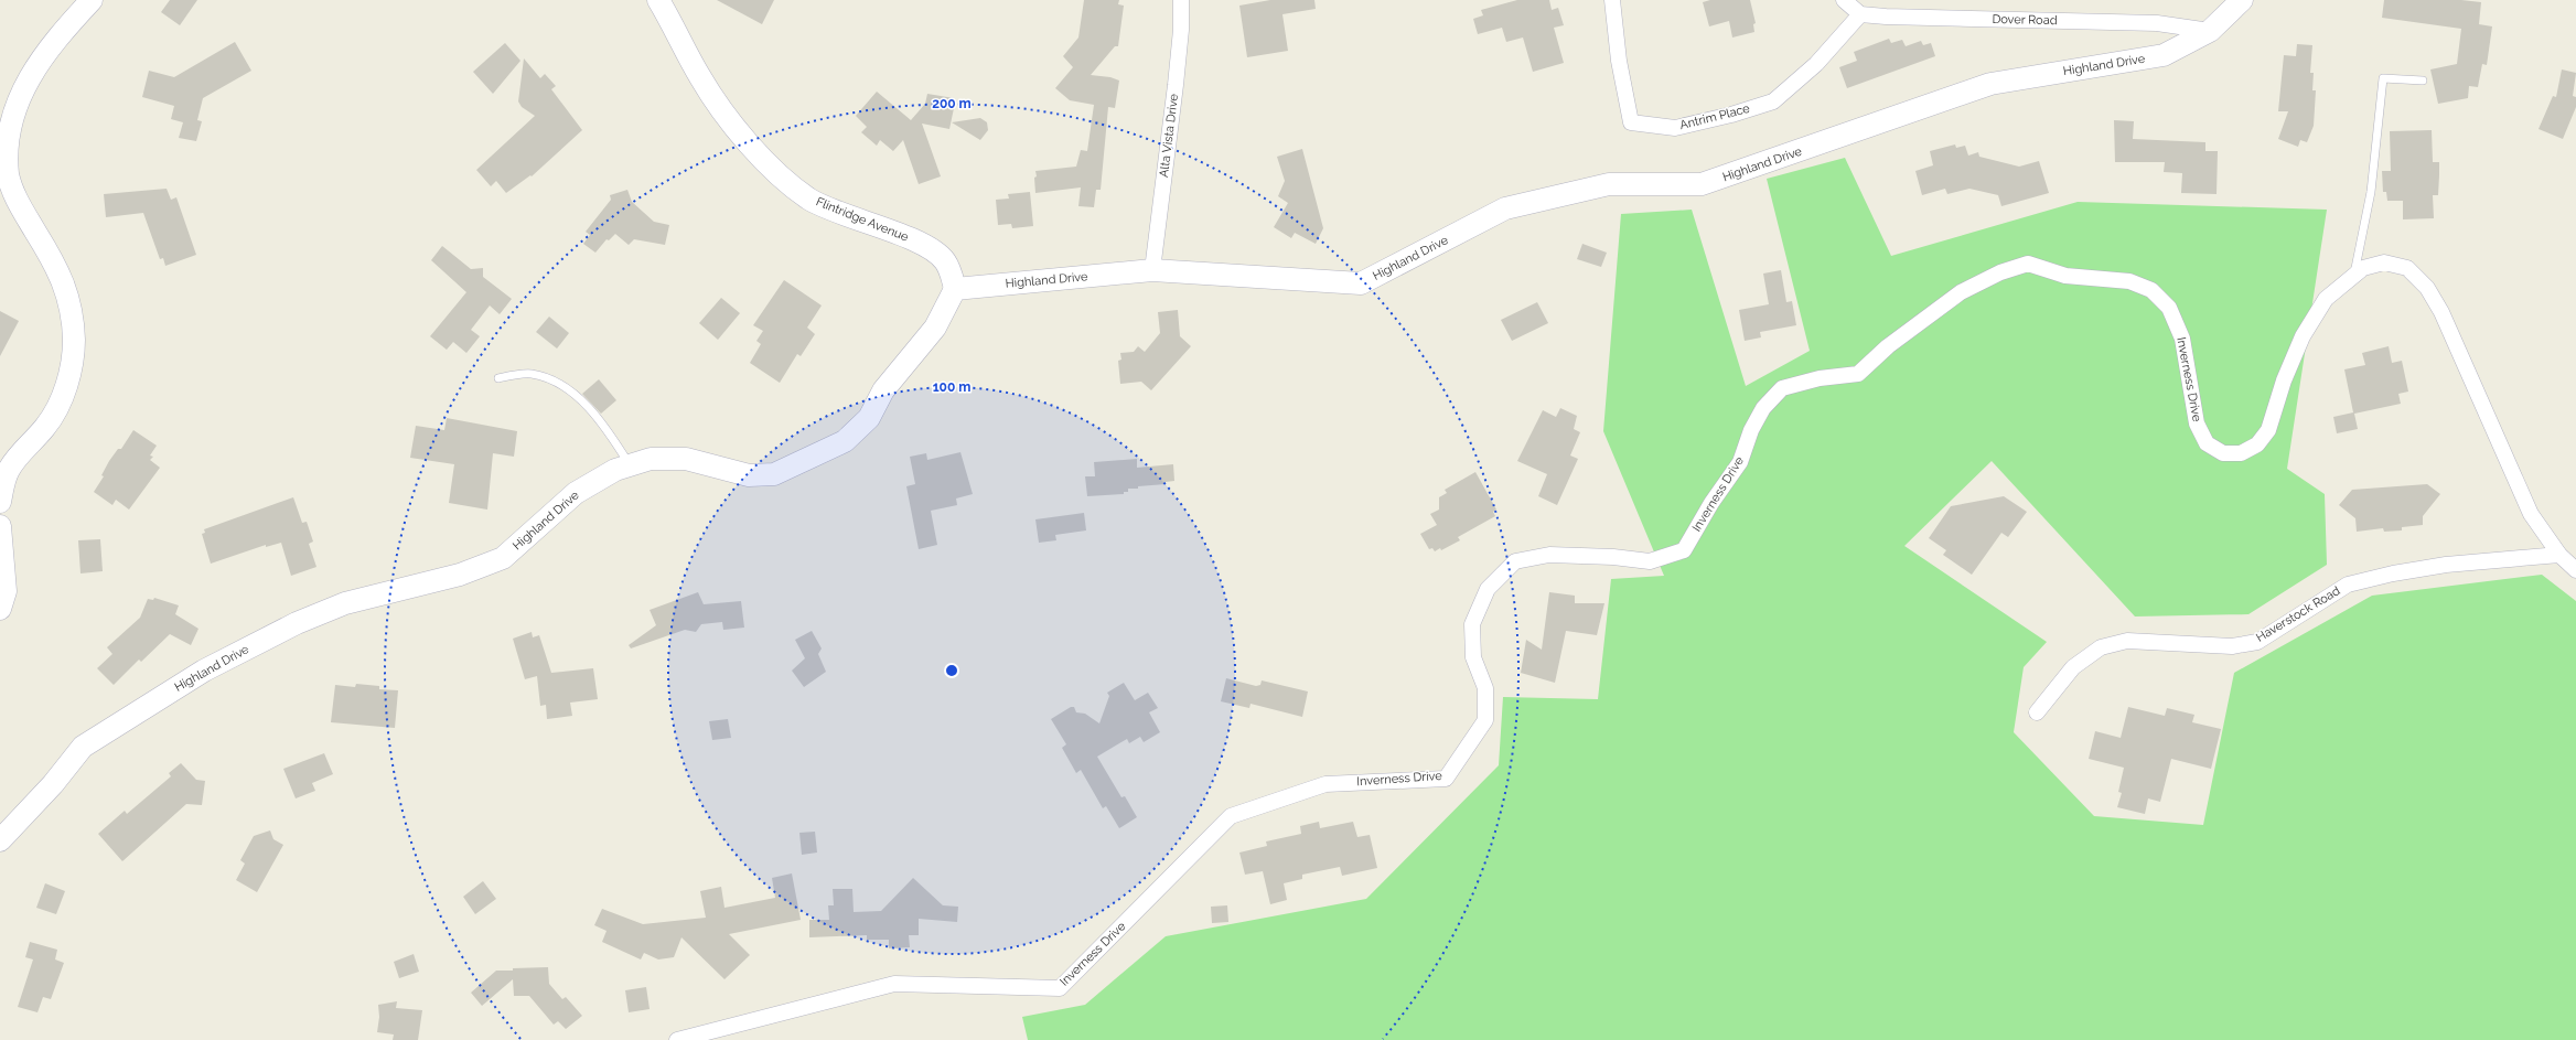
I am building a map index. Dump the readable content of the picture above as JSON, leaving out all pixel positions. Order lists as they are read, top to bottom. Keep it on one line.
{"streets":{"street":["Dover Road","Highland Drive","Antrim Place","Alta Vista Drive","Flintridge Avenue","Inverness Drive","Haverstock Road"]},"crossings":[["Dover Road","Highland Drive"],["Dover Road","Antrim Place"],["Highland Drive","Alta Vista Drive"],["Highland Drive","Flintridge Avenue"],["Inverness Drive","Haverstock Road"]],"rings":["200 m","100 m"]}
